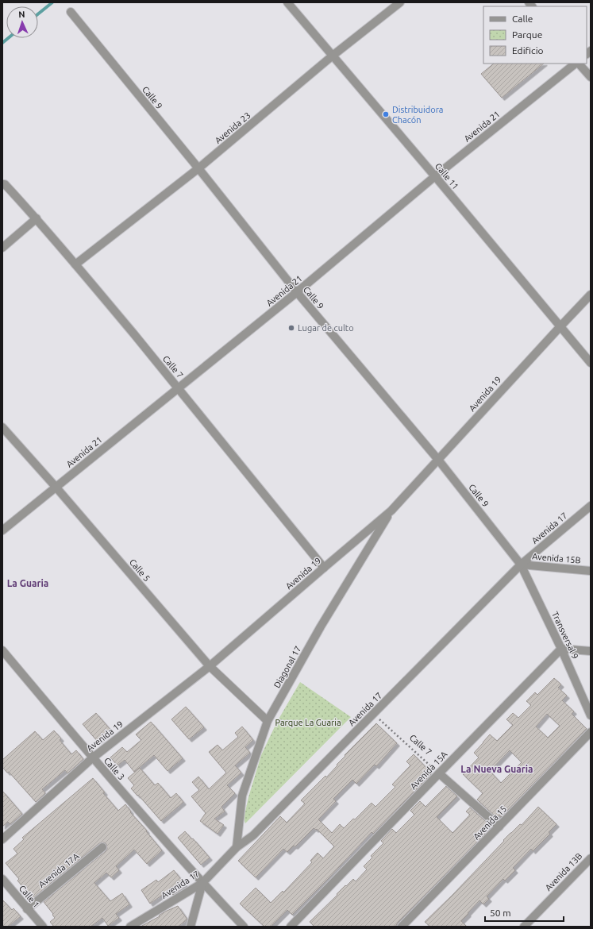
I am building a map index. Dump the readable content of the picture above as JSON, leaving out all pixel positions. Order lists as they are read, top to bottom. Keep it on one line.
{"streets":{"street":["Calle 9","Avenida 21","Avenida 23","Calle 11","Calle 7","Avenida 19","Avenida 17","Avenida 15B","Calle 5","Transversal 9","Diagonal 17","Calle 3","Avenida 15A","Avenida 15","Avenida 17A","Avenida 13B","Calle 1"]},"crossings":[["Calle 9","Avenida 21"],["Calle 9","Avenida 23"],["Calle 9","Avenida 19"],["Calle 9","Avenida 17"],["Calle 9","Avenida 15B"],["Calle 9","Transversal 9"],["Avenida 21","Calle 11"],["Avenida 21","Calle 7"],["Avenida 21","Calle 5"],["Avenida 23","Calle 11"],["Avenida 23","Calle 7"],["Calle 11","Avenida 19"],["Calle 7","Avenida 19"],["Calle 7","Avenida 17"],["Calle 7","Avenida 15A"],["Avenida 19","Calle 5"],["Avenida 19","Diagonal 17"],["Avenida 19","Calle 3"],["Avenida 17","Avenida 15B"],["Avenida 17","Transversal 9"],["Avenida 17","Diagonal 17"],["Avenida 17","Calle 3"],["Avenida 15B","Transversal 9"],["Calle 5","Diagonal 17"],["Transversal 9","Avenida 15A"],["Avenida 17A","Calle 1"]],"districts":["La Guaria","La Nueva Guaria"],"parks":["Parque La Guaria"],"places":["Distribuidora Chacón","Lugar de culto"],"legend":["Calle","Parque","Edificio"],"scale_bar":"50 m","north":"top"}
